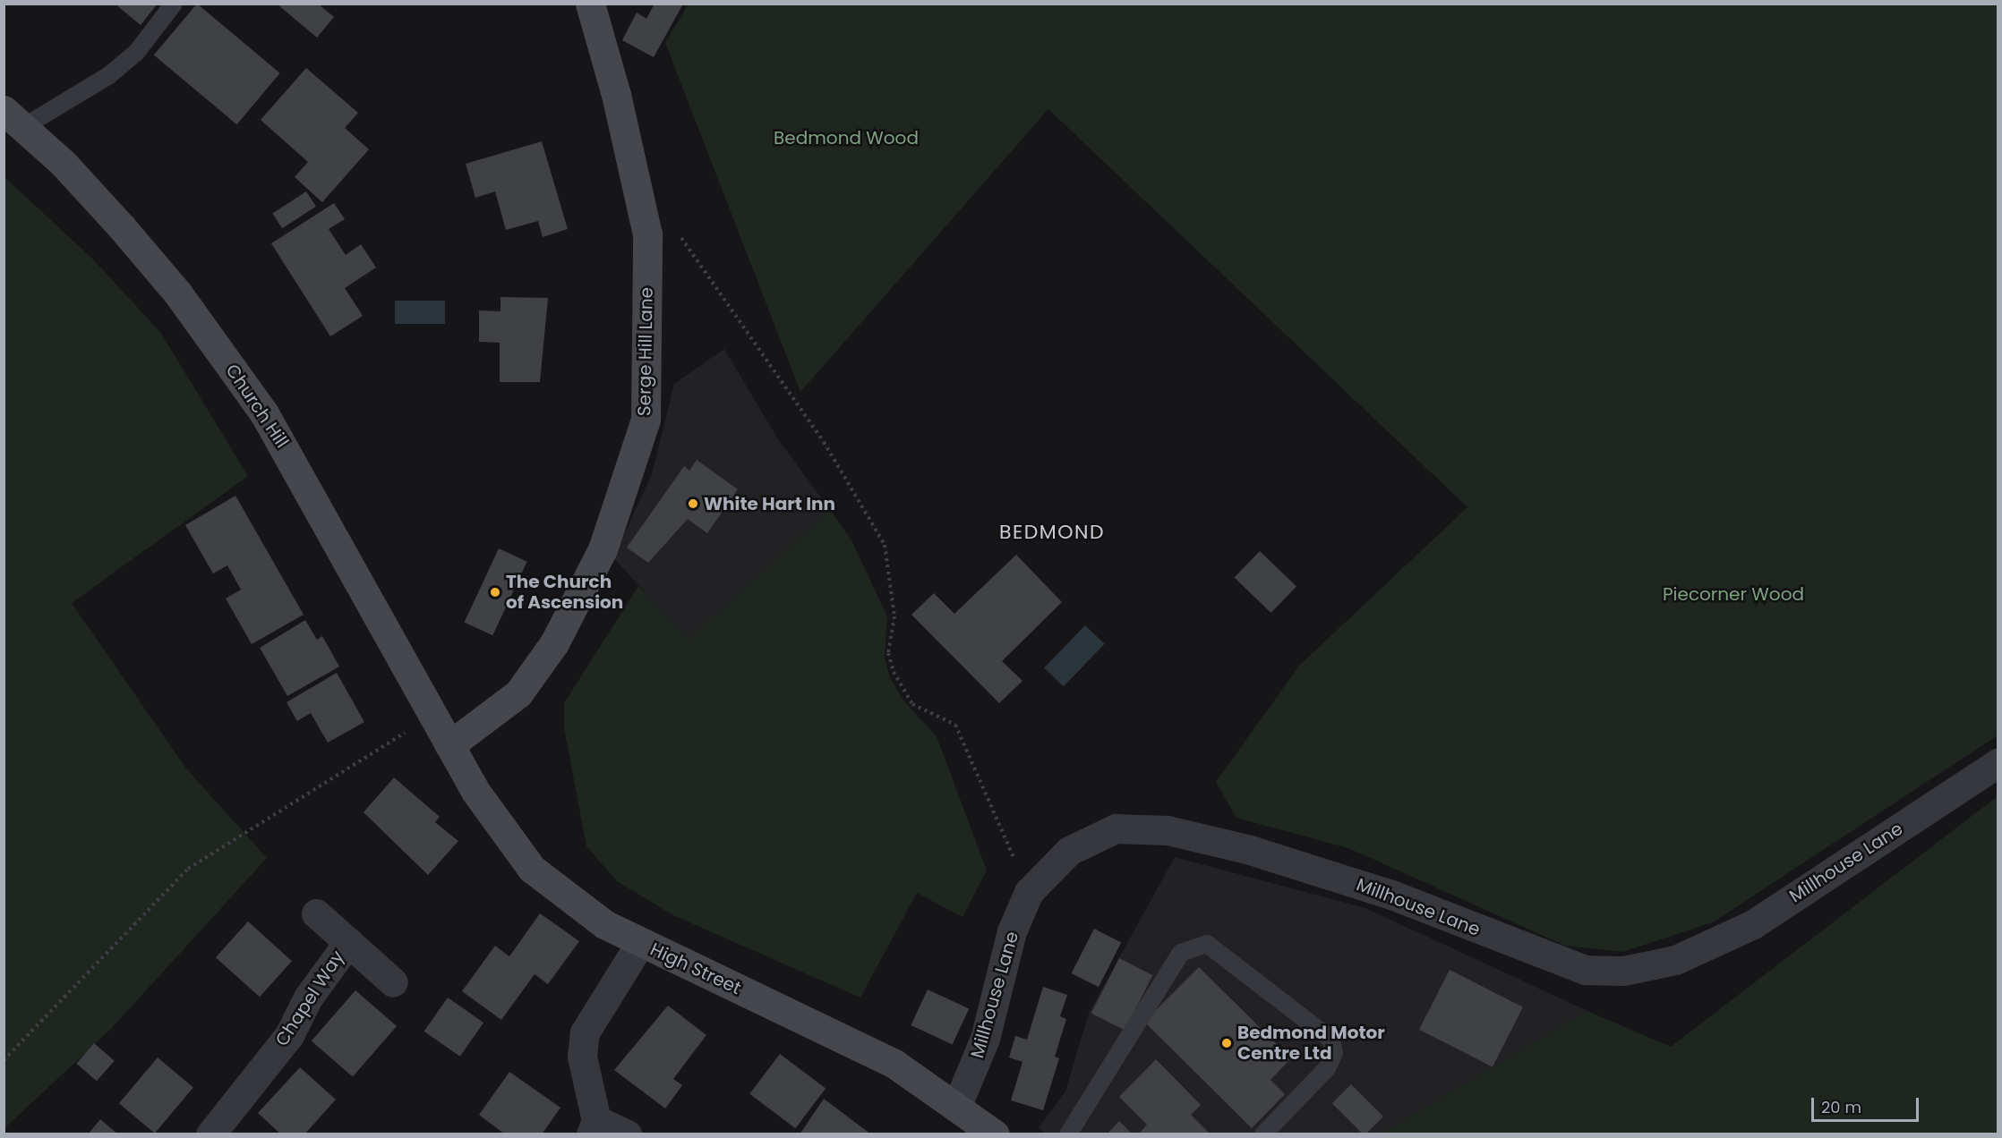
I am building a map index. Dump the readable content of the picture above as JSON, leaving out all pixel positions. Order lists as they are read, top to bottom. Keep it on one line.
{"streets":{"street":["Serge Hill Lane","Church Hill","Millhouse Lane","High Street","Chapel Way"]},"crossings":[["Serge Hill Lane","Church Hill"],["Serge Hill Lane","High Street"],["Church Hill","High Street"],["Millhouse Lane","High Street"]],"districts":["BEDMOND"],"parks":["Bedmond Wood","Piecorner Wood"],"places":["White Hart Inn","The Church of Ascension","Bedmond Motor Centre Ltd"],"scale_bar":"20 m"}
